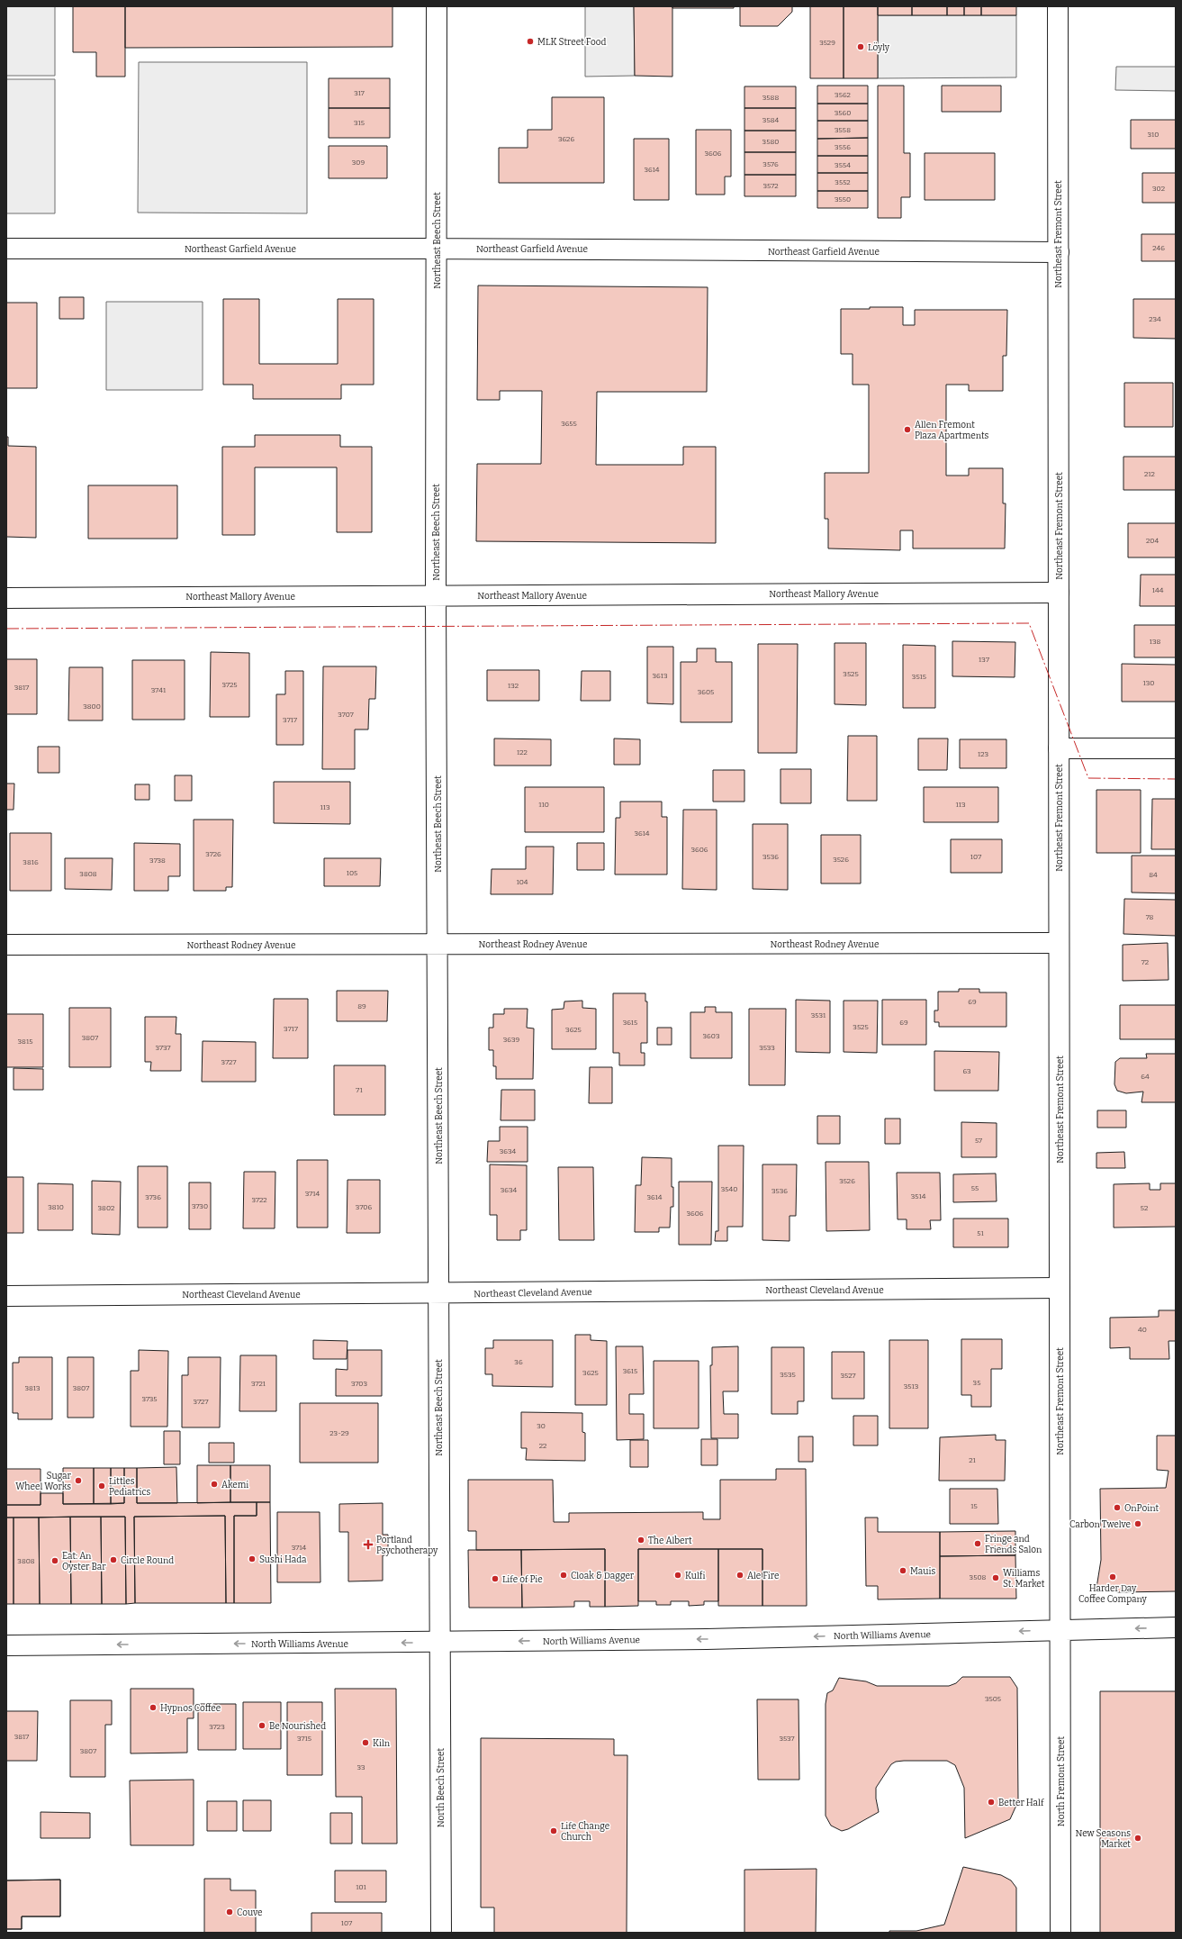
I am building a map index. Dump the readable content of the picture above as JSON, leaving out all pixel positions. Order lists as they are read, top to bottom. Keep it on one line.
{"streets":{"street":["Northeast Fremont Street","Northeast Beech Street","Northeast Garfield Avenue","Northeast Mallory Avenue","Northeast Rodney Avenue","Northeast Cleveland Avenue","North Williams Avenue","North Fremont Street","North Beech Street"]},"crossings":[["Northeast Fremont Street","Northeast Garfield Avenue"],["Northeast Fremont Street","Northeast Mallory Avenue"],["Northeast Fremont Street","Northeast Rodney Avenue"],["Northeast Fremont Street","Northeast Cleveland Avenue"],["Northeast Fremont Street","North Williams Avenue"],["Northeast Fremont Street","North Fremont Street"],["Northeast Beech Street","Northeast Garfield Avenue"],["Northeast Beech Street","Northeast Mallory Avenue"],["Northeast Beech Street","Northeast Rodney Avenue"],["Northeast Beech Street","Northeast Cleveland Avenue"],["Northeast Beech Street","North Williams Avenue"],["Northeast Beech Street","North Beech Street"],["North Williams Avenue","North Fremont Street"],["North Williams Avenue","North Beech Street"]],"one_way":["North Williams Avenue"],"places":{"other":["MLK Street Food","Löyly","Allen Fremont Plaza Apartments","Sugar Wheel Works","Akemi","Littles Pediatrics","OnPoint","Carbon Twelve","The Albert","Fringe and Friends Salon","Sushi Hada","Circle Round","Eat: An Oyster Bar","Mauis","Cloak & Dagger","Kulfi","Ale Fire","Harder Day Coffee Company","Williams St. Market","Life of Pie","Hypnos Coffee","Be Nourished","Kiln","Better Half","Life Change Church","New Seasons Market","Couve"],"health":["Portland Psychotherapy"]},"house_numbers":["3529","317","3562","3588","3560","3584","315","3558","310","3626","3580","3556","3606","309","3576","3554","3614","3552","3572","302","3550","246","234","3655","212","204","144","138","137","3525","3613","3515","130","3725","132","3817","3741","3605","3800","3707","3717","122","123","110","113","113","3614","3606","3726","3536","107","3526","3738","3816","105","3808","84","104","78","72","69","89","3531","3615","69","3525","3717","3625","3603","3807","3639","3815","3737","3533","3727","63","64","71","57","3634","3526","55","3540","3634","3536","3714","3514","3736","3614","3722","3730","3810","3706","3802","52","3606","51","40","36","3615","3625","3535","3527","35","3721","3703","3513","3813","3807","3735","3727","30","23-29","22","21","15","3714","3808","3508","3505","3723","3817","3715","3537","3807","33","101","107"]}
